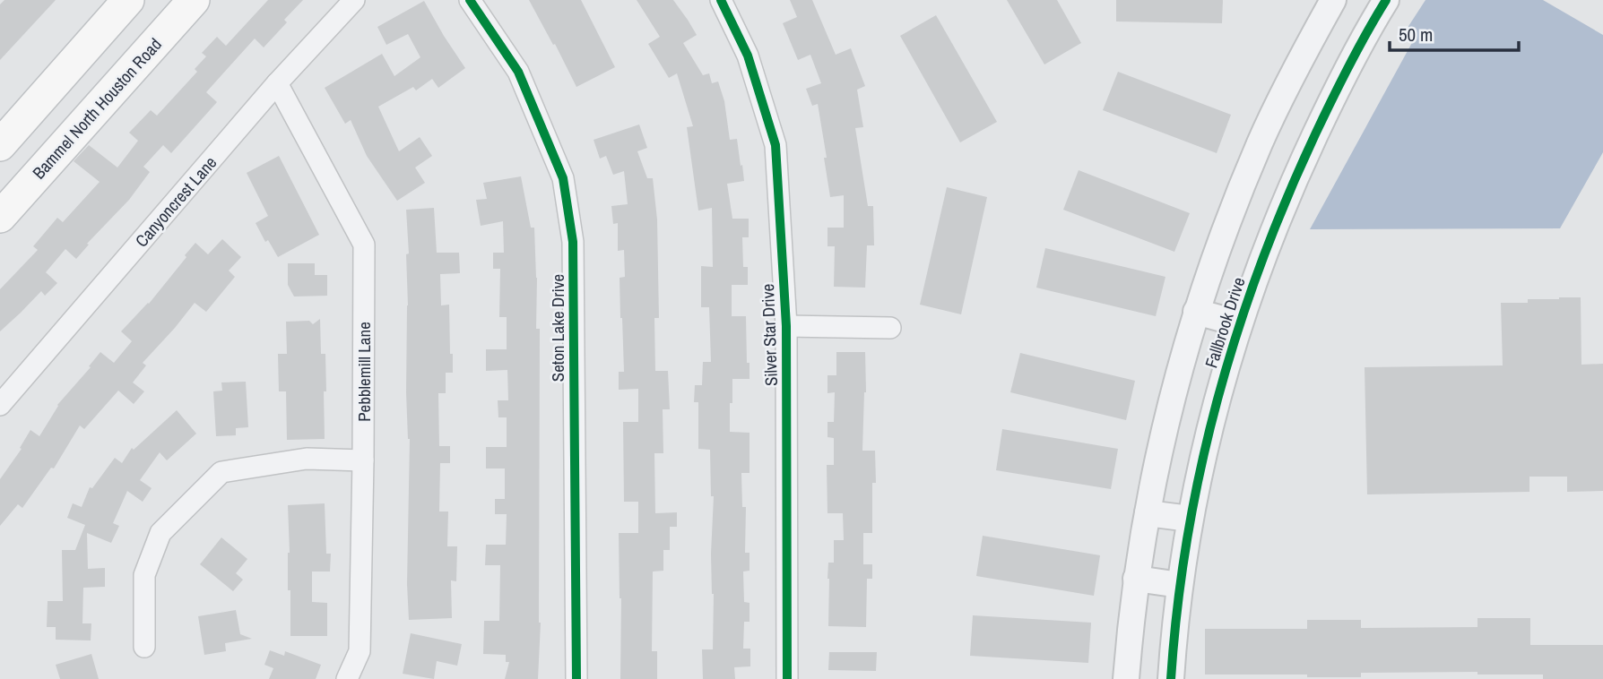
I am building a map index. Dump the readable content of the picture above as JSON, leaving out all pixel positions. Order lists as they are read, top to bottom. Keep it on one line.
{"streets":{"main road":["Bammel North Houston Road"],"street":["Canyoncrest Lane","Fallbrook Drive","Seton Lake Drive","Silver Star Drive","Pebblemill Lane"]},"crossings":[["Canyoncrest Lane","Pebblemill Lane"]],"scale_bar":"50 m"}
